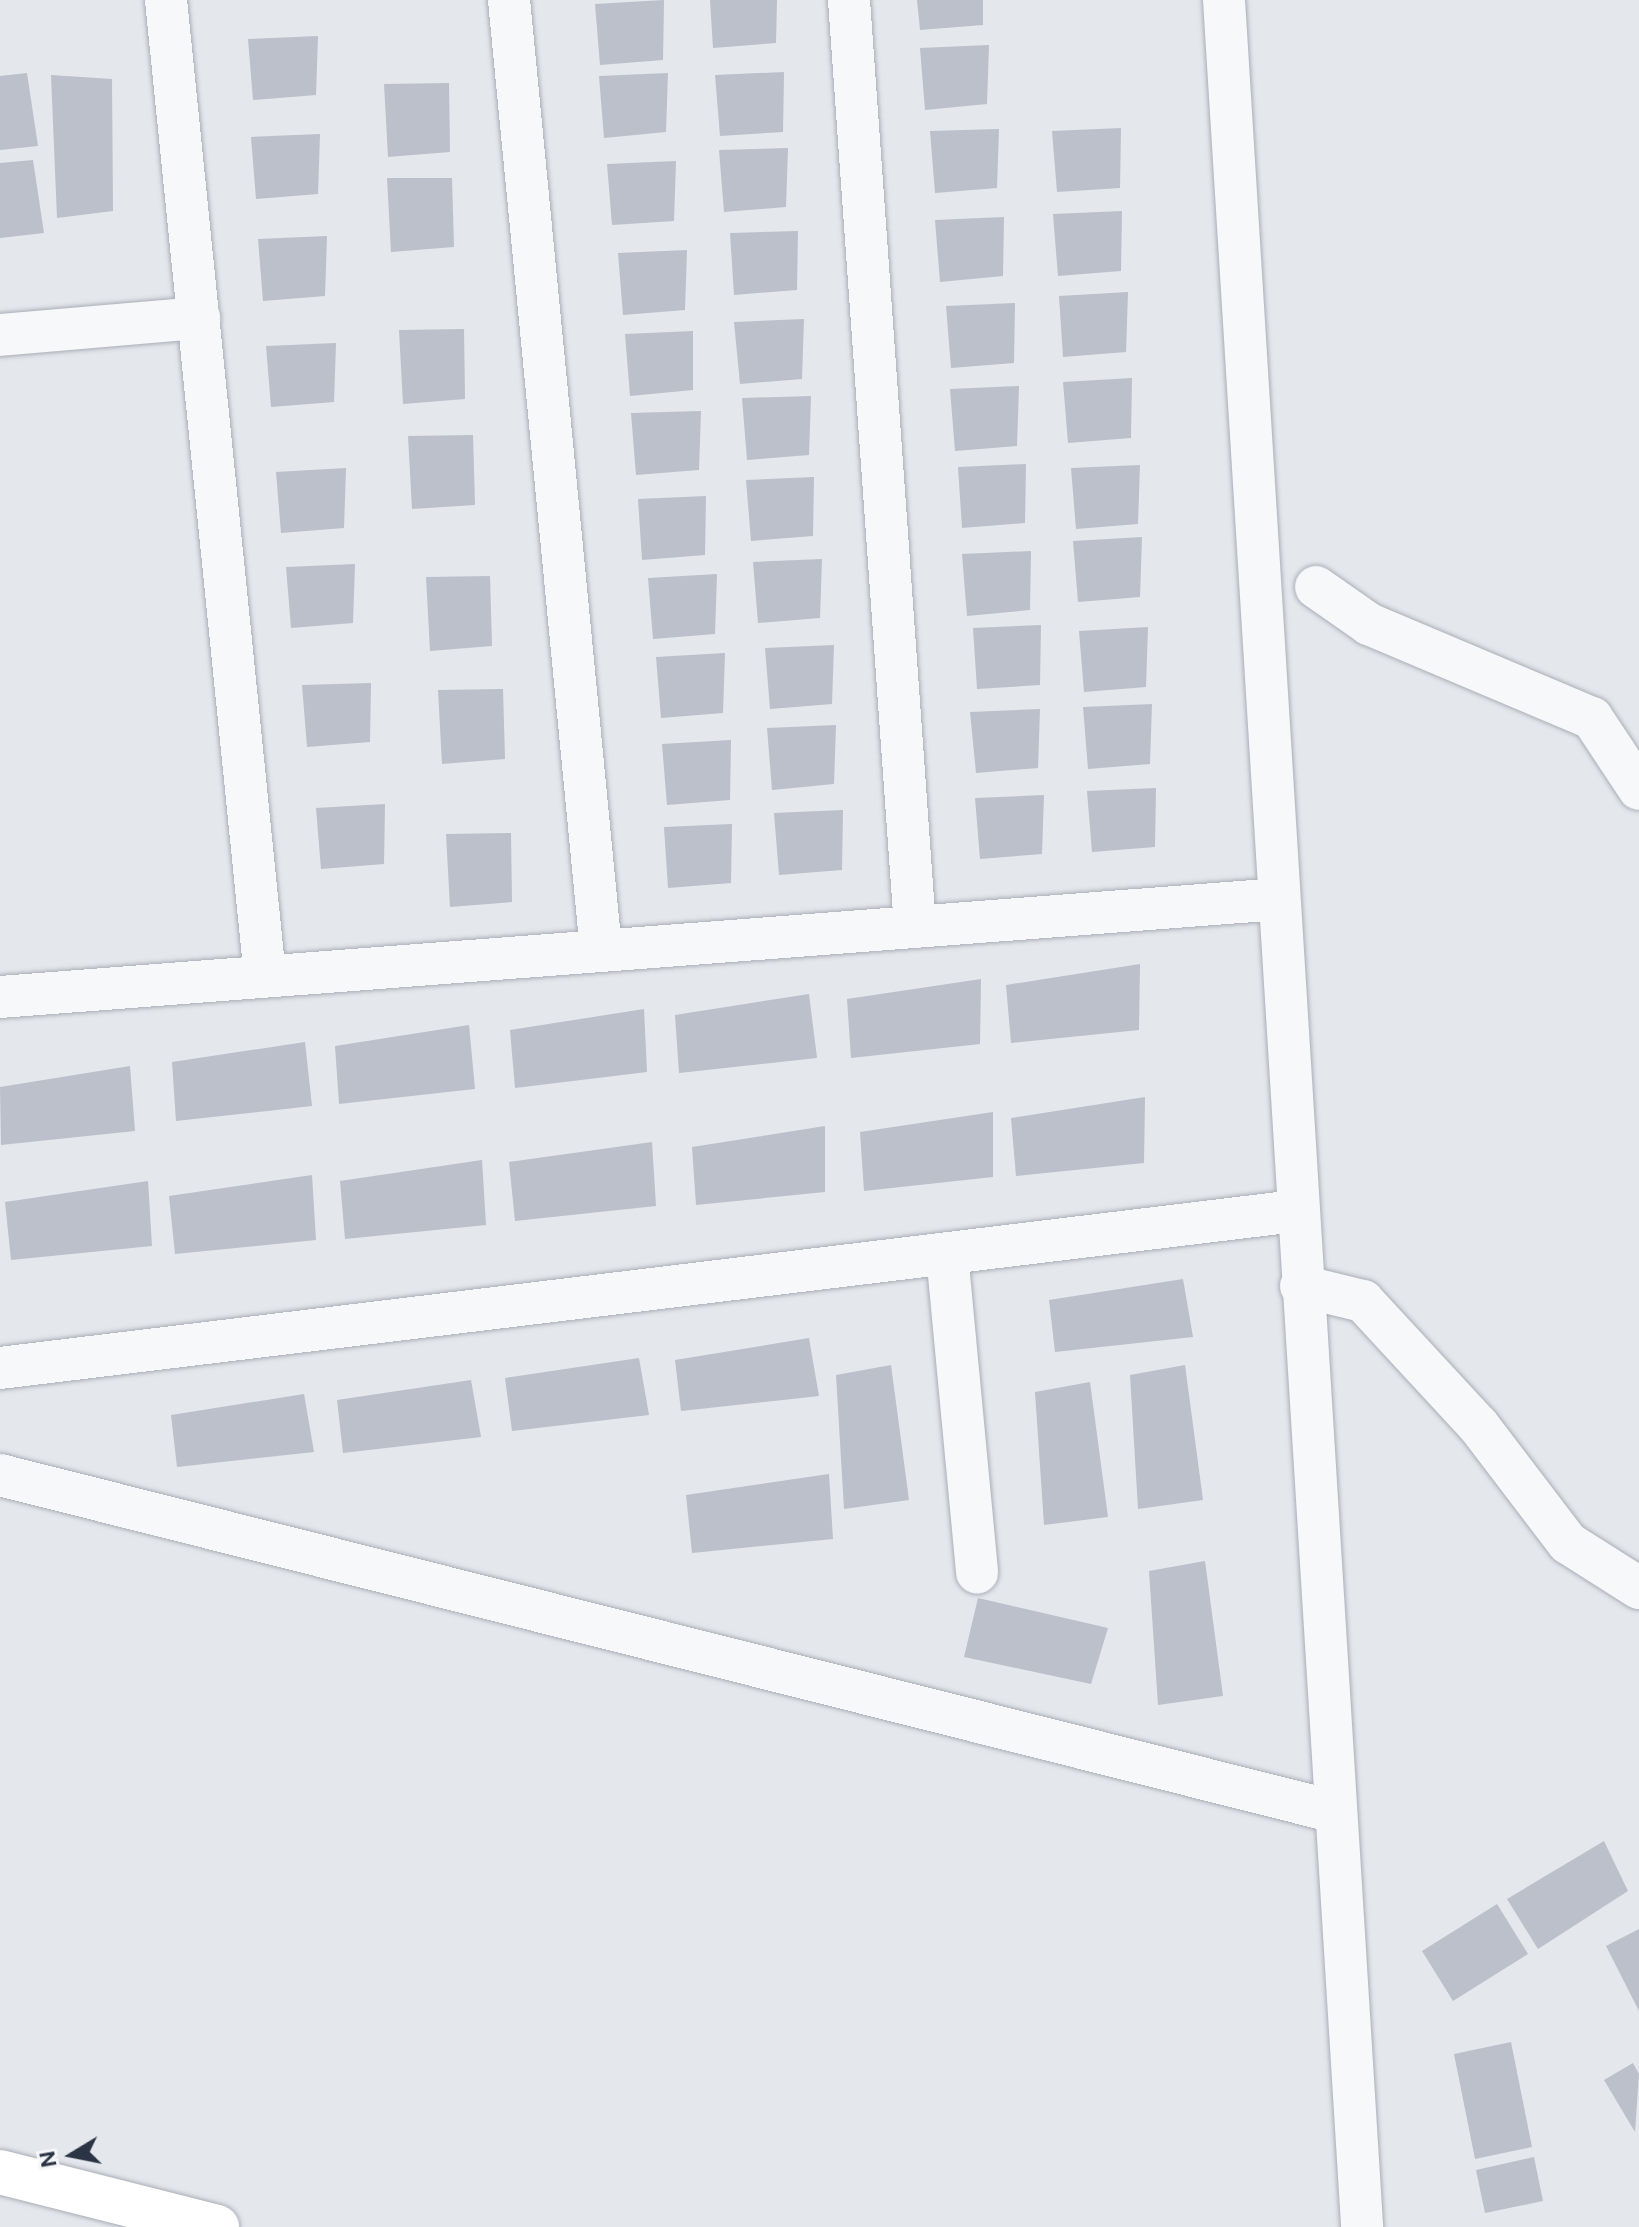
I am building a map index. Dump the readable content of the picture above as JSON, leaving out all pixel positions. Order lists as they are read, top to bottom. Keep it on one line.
{"north":"left"}
